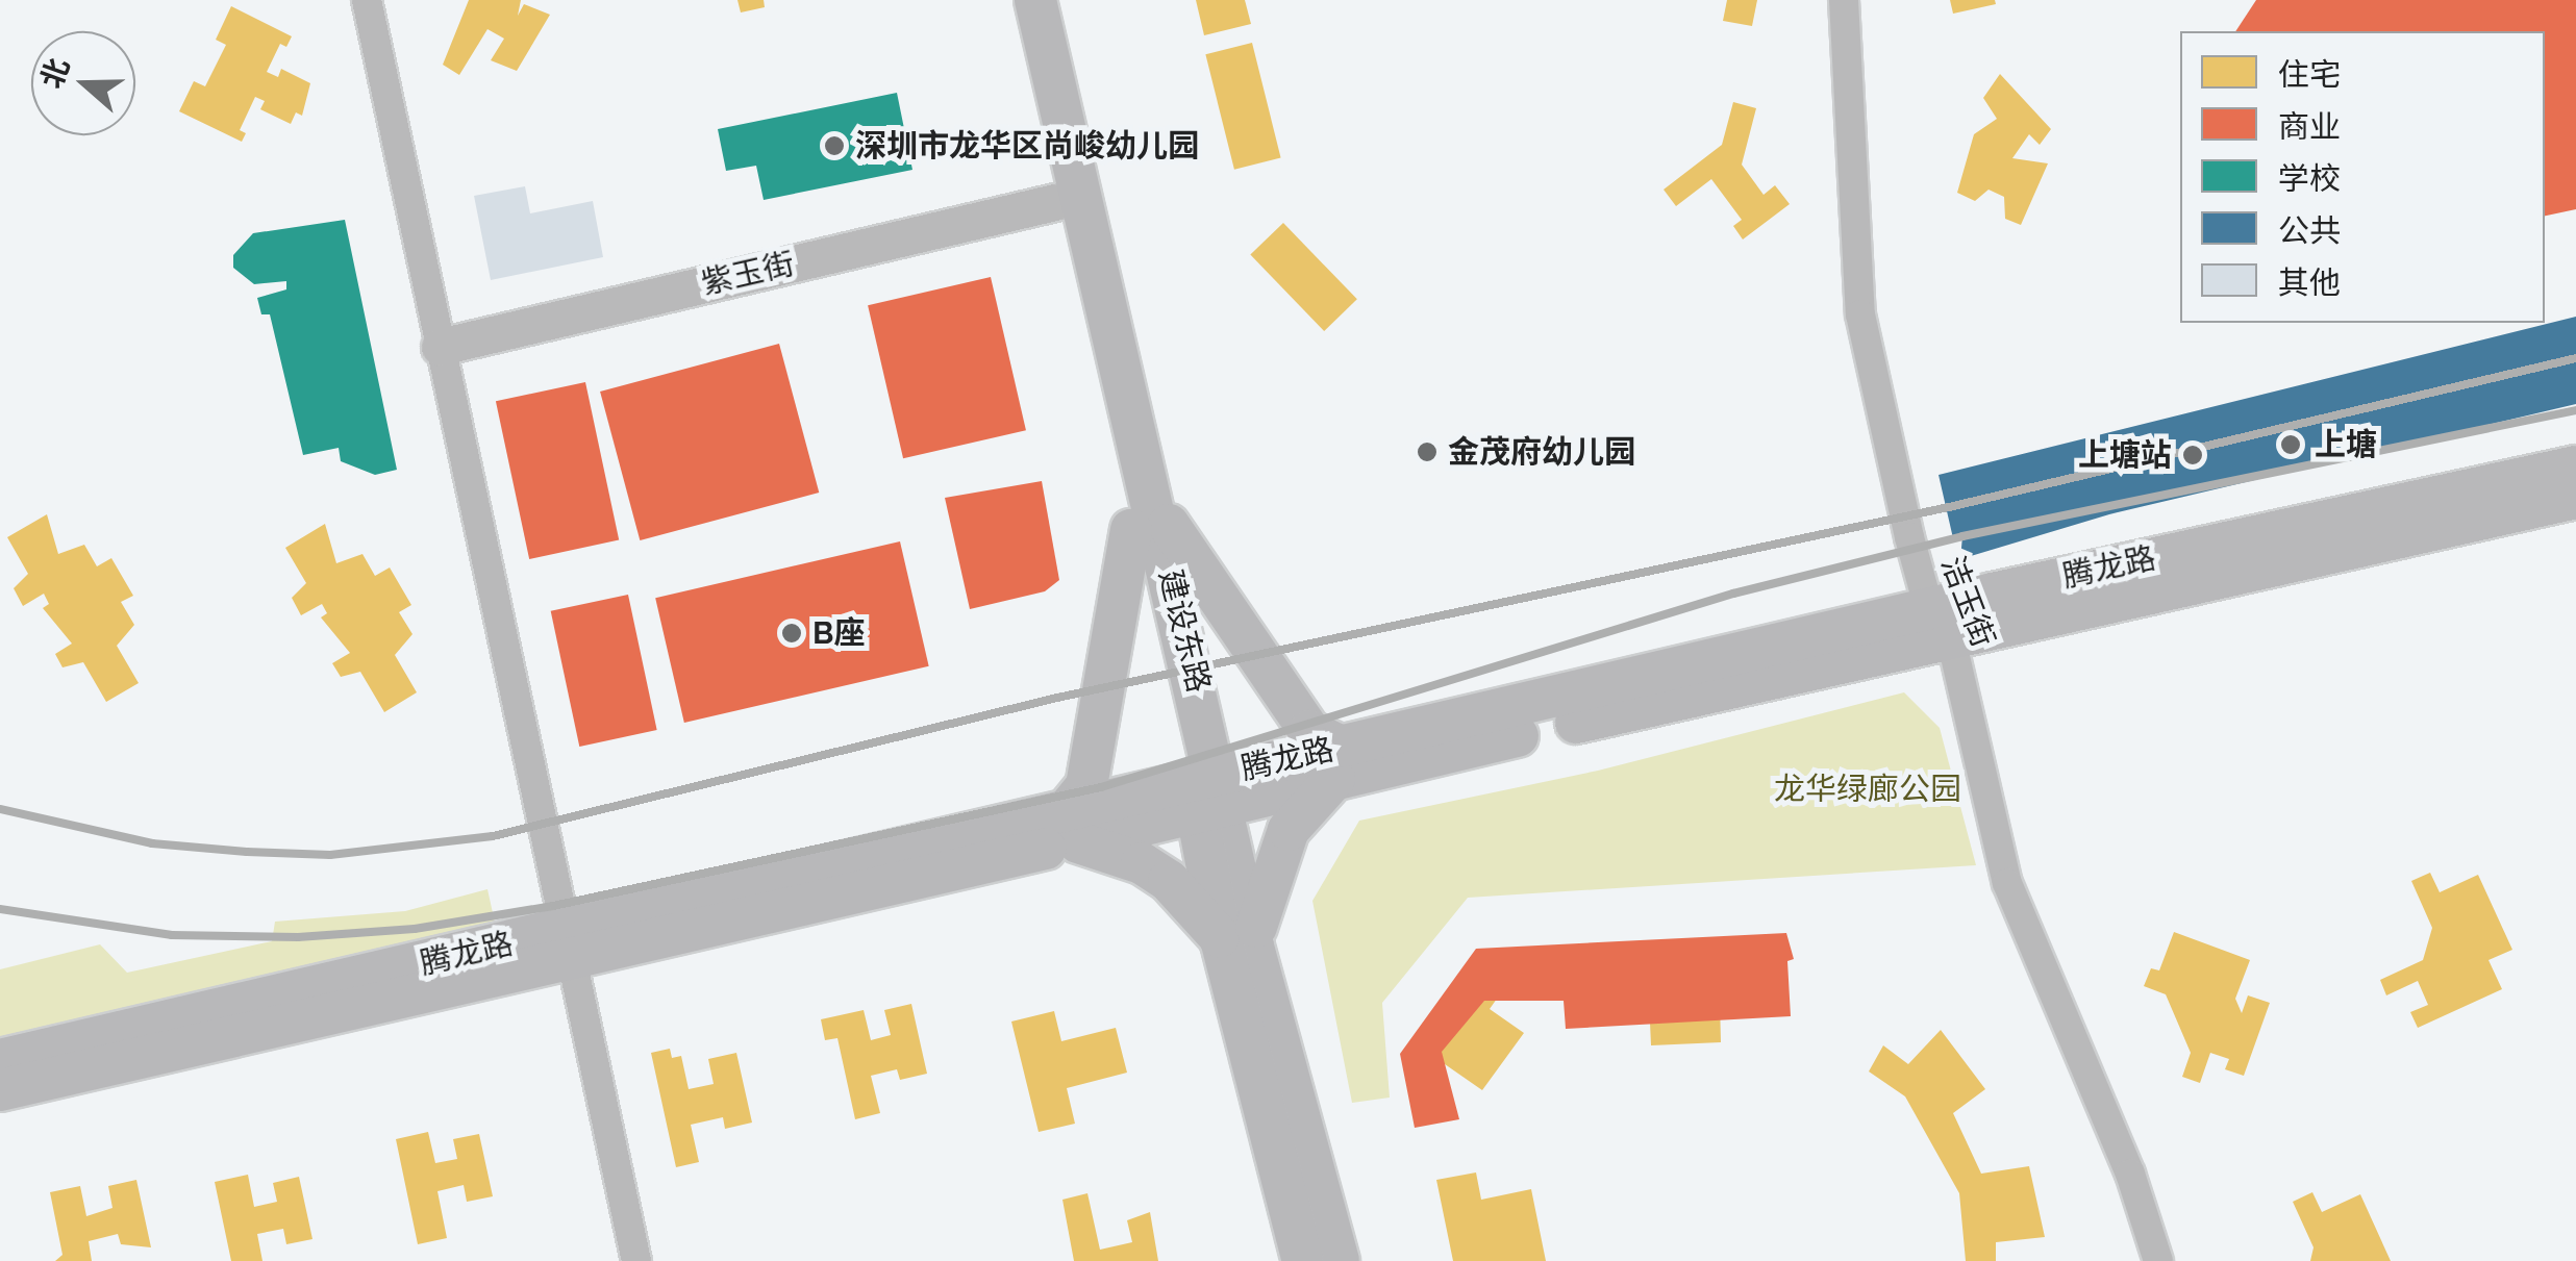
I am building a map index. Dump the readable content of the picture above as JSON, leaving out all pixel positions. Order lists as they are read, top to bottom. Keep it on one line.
{"streets":{"main road":["腾龙路","建设东路"],"street":["紫玉街","洁玉街"]},"crossings":[["紫玉街","建设东路"],["腾龙路","洁玉街"],["腾龙路","建设东路"]],"parks":["龙华绿廊公园"],"places":["深圳市龙华区尚峻幼儿园","上塘","金茂府幼儿园","上塘站","B座"],"legend":["住宅","商业","学校","公共","其他"],"north":"left"}
